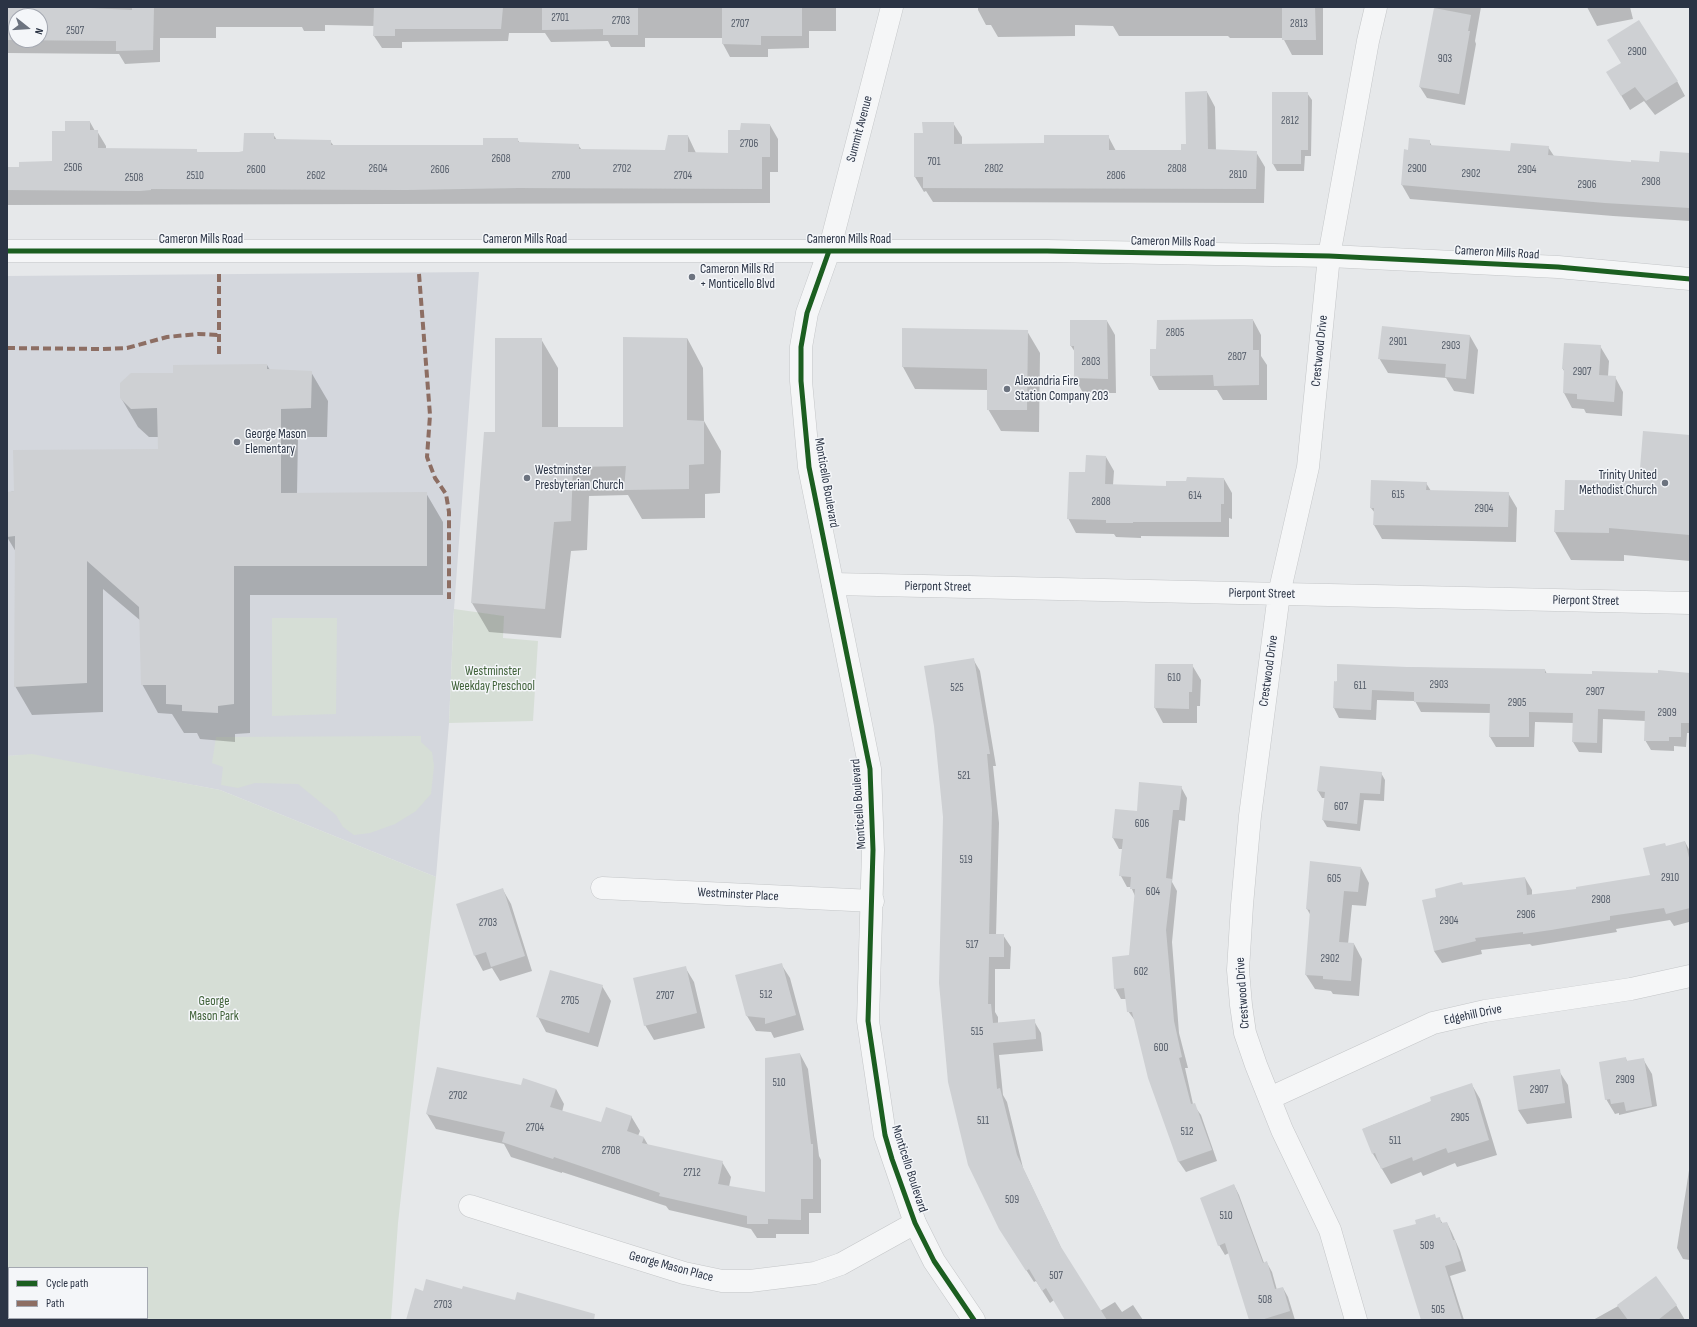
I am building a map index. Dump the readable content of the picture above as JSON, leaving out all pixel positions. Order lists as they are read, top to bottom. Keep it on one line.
{"streets":{"street":["Summit Avenue","Cameron Mills Road","Crestwood Drive","Monticello Boulevard","Pierpont Street","Westminster Place","Edgehill Drive","George Mason Place"]},"crossings":[["Summit Avenue","Cameron Mills Road"],["Summit Avenue","Monticello Boulevard"],["Cameron Mills Road","Crestwood Drive"],["Cameron Mills Road","Monticello Boulevard"],["Crestwood Drive","Pierpont Street"],["Crestwood Drive","Edgehill Drive"],["Monticello Boulevard","Pierpont Street"],["Monticello Boulevard","Westminster Place"],["Monticello Boulevard","George Mason Place"]],"parks":["Westminster Weekday Preschool","George Mason Park"],"places":["Cameron Mills Rd + Monticello Blvd","Alexandria Fire Station Company 203","George Mason Elementary","Westminster Presbyterian Church","Trinity United Methodist Church"],"house_numbers":["2701","2703","2707","2813","2507","2900","903","2812","2706","2608","701","2506","2604","2702","2802","2808","2900","2600","2606","2904","2902","2810","2510","2602","2700","2704","2806","2508","2908","2906","2805","2901","2903","2807","2803","2907","615","614","2808","2904","610","2903","611","525","2907","2905","2909","521","607","606","519","2910","605","604","2908","2906","2904","2703","517","2902","602","512","2707","2705","515","600","2909","510","2907","2702","2905","511","2704","512","511","2708","2712","509","510","509","507","508","2703","505"],"legend":["Cycle path","Path"],"north":"right"}
